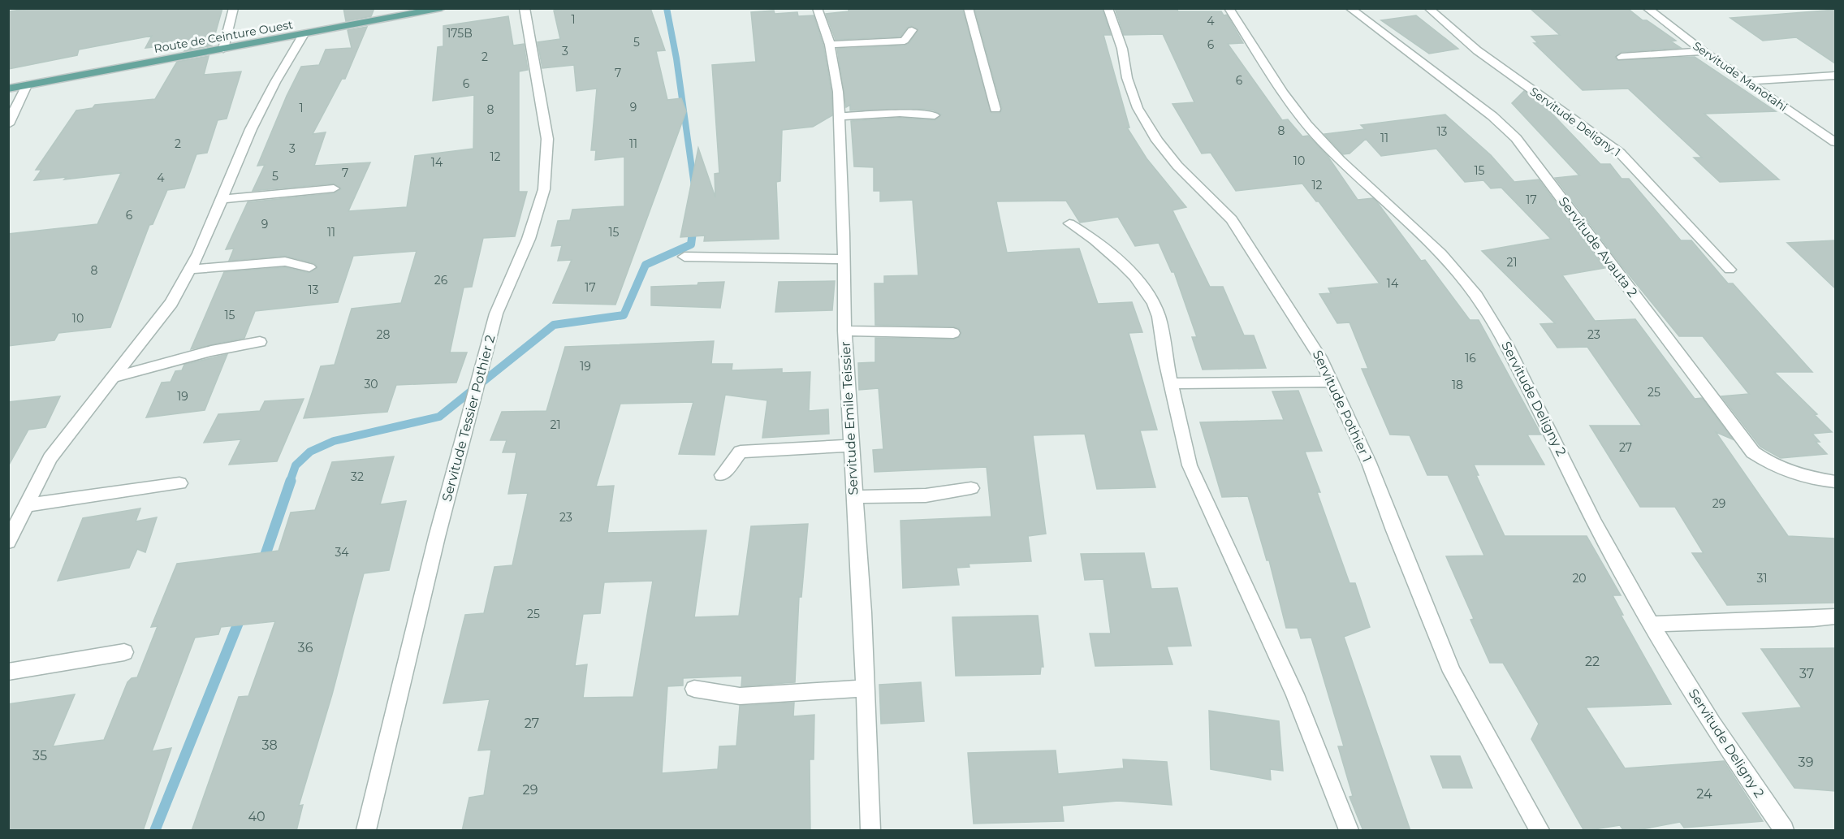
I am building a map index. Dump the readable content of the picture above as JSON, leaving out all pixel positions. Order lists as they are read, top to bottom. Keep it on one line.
{"streets":{"main road":["Route de Ceinture Ouest"],"street":["Servitude Manotahi","Servitude Deligny 1","Servitude Avauta 2","Servitude Deligny 2","Servitude Pothier 1","Servitude Tessier Pothier 2","Servitude Emile Teissier"]},"house_numbers":["1","4","175B","5","6","3","2","7","6","6","9","1","8","8","13","11","2","11","3","12","10","14","15","7","5","4","12","17","6","9","11","15","21","8","26","14","17","13","15","10","28","23","16","19","30","18","25","19","21","27","32","29","23","34","20","31","25","36","22","37","27","38","35","39","29","24","40"]}
